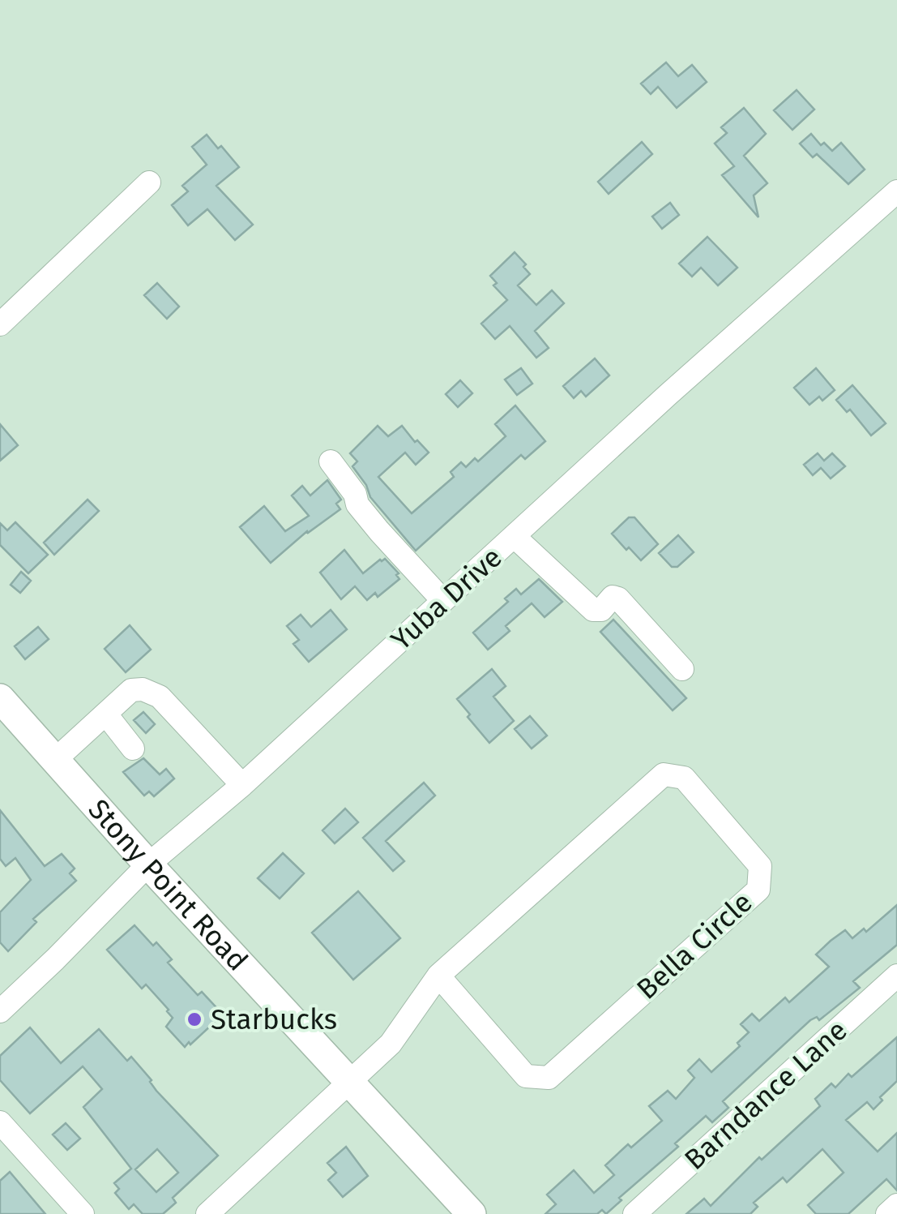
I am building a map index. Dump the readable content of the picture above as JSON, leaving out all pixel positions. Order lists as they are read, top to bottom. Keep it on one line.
{"streets":{"main road":["Stony Point Road"],"street":["Yuba Drive","Bella Circle","Barndance Lane"]},"crossings":[["Yuba Drive","Stony Point Road"],["Stony Point Road","Bella Circle"]],"places":["Starbucks"]}
